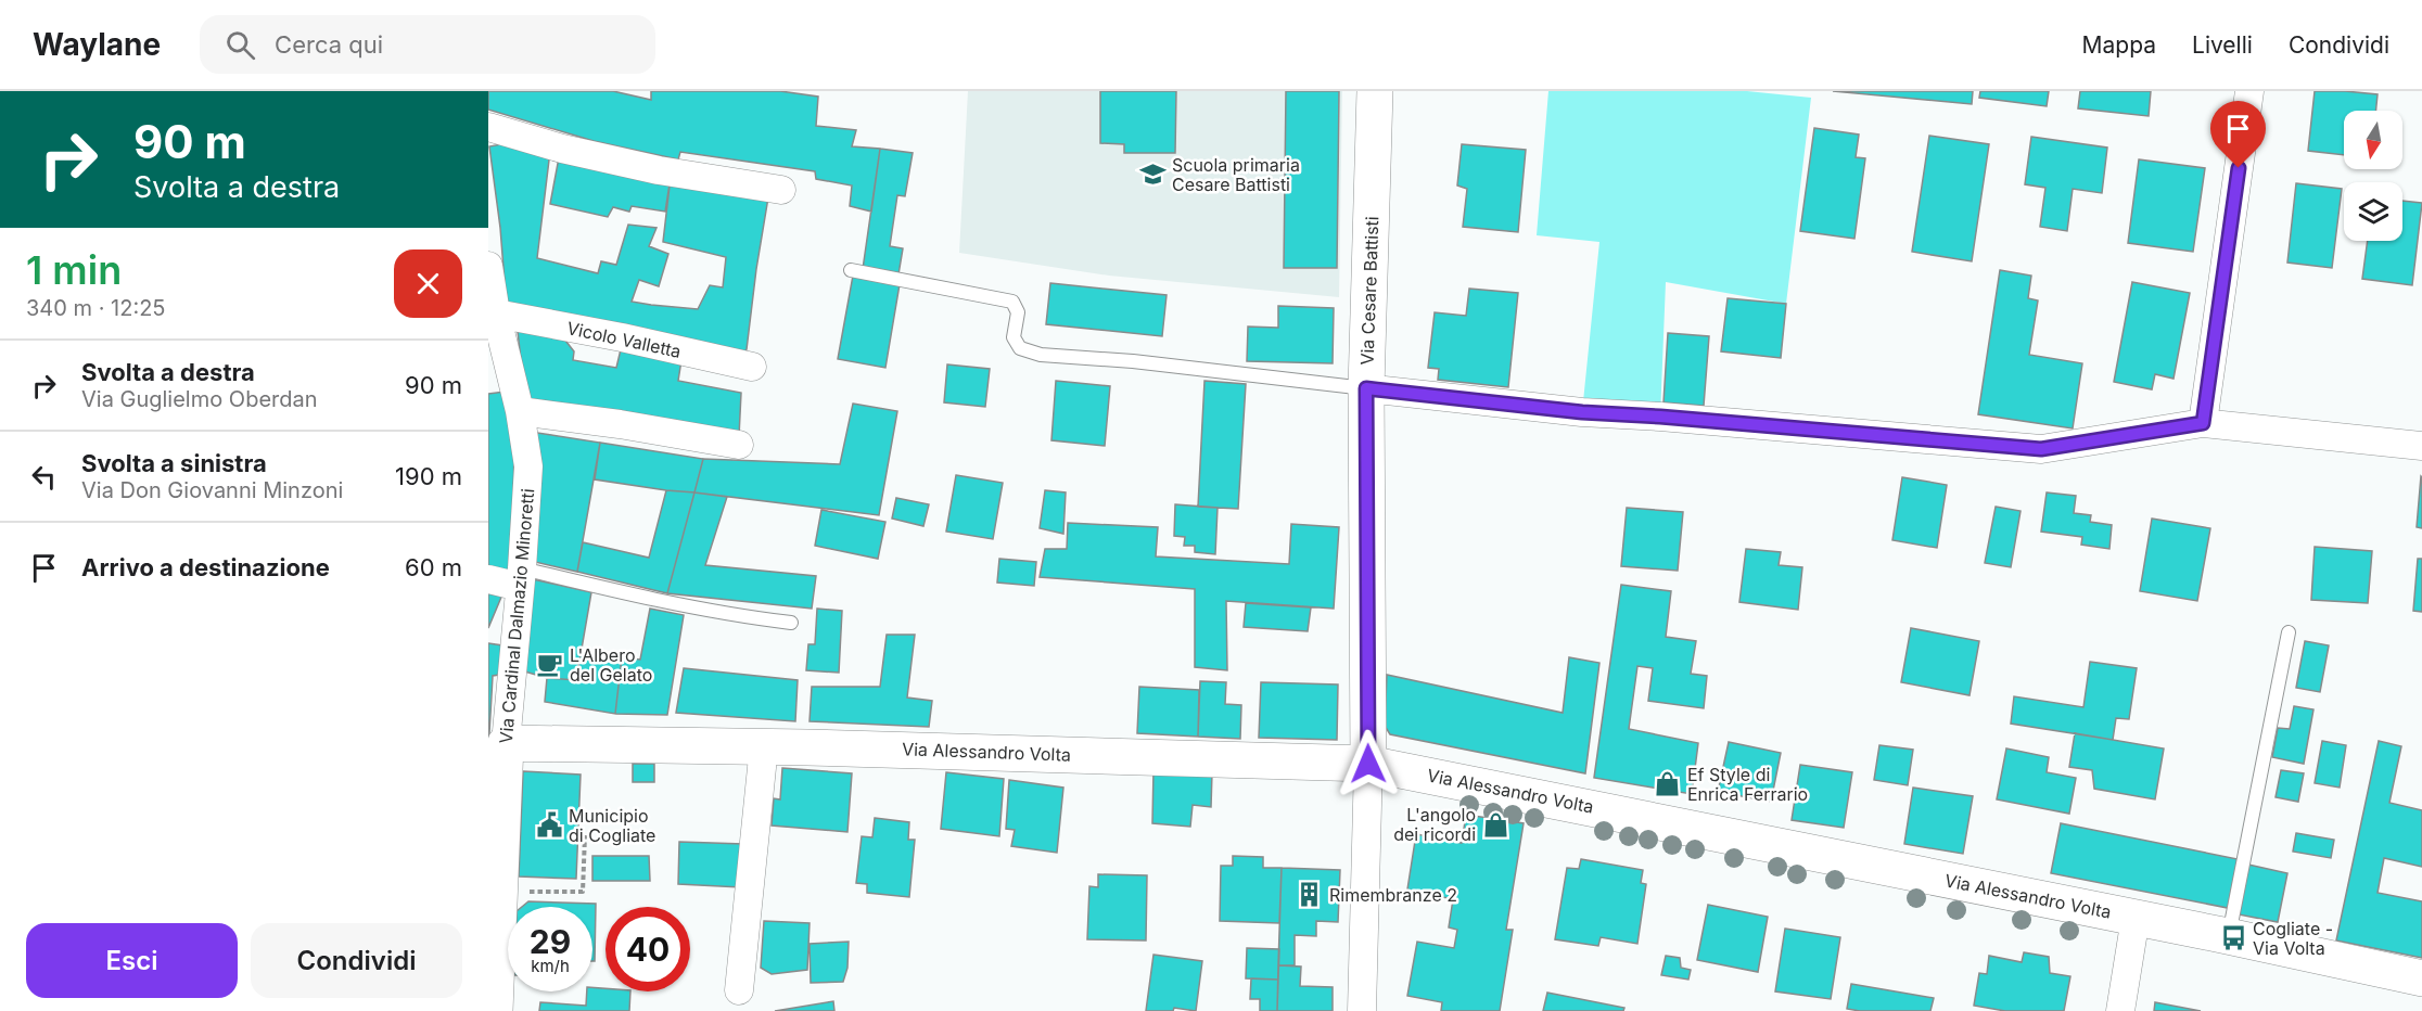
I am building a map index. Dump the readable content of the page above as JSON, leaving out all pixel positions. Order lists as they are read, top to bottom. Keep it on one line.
{"streets":{"street":["Via Cesare Battisti","Vicolo Valletta","Via Cardinal Dalmazio Minoretti","Via Alessandro Volta"]},"crossings":[["Via Cesare Battisti","Via Alessandro Volta"],["Vicolo Valletta","Via Cardinal Dalmazio Minoretti"],["Via Cardinal Dalmazio Minoretti","Via Alessandro Volta"]],"places":{"school or university":["Scuola primaria Cesare Battisti"],"cafe":["L'Albero del Gelato"],"shop":["Ef Style di Enrica Ferrario","L'angolo dei ricordi"],"public building":["Municipio di Cogliate"],"building":["Rimembranze 2"],"bus stop":["Cogliate - Via Volta"]},"north":"bottom","page":{"header":"Waylane","search":"Cerca qui","nav":["Mappa","Livelli","Condividi"],"turn":["90 m","Svolta a destra"],"heading":["1 min","340 m · 12:25"],"list":[{"name":"Svolta a destra","note":"Via Guglielmo Oberdan","value":"90 m"},{"name":"Svolta a sinistra","note":"Via Don Giovanni Minzoni","value":"190 m"},{"name":"Arrivo a destinazione","value":"60 m"}],"speed":"29 km/h","limit":"40","buttons":["Esci","Condividi"]}}
